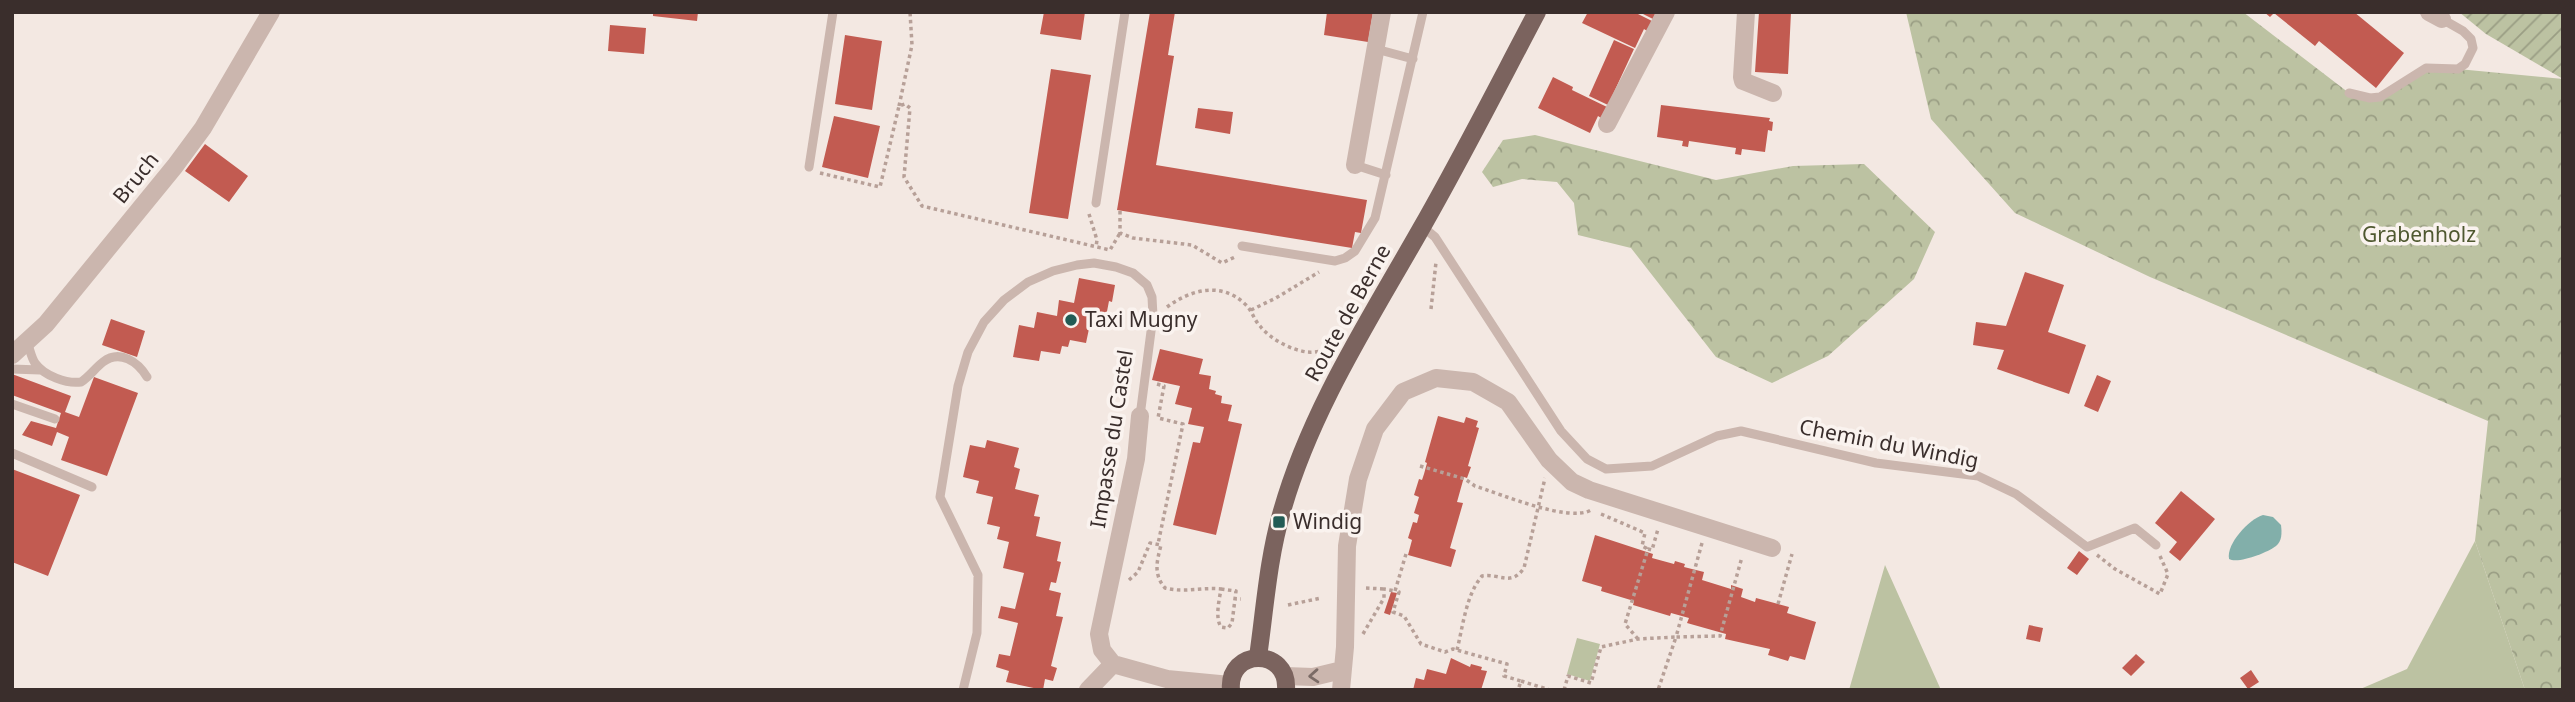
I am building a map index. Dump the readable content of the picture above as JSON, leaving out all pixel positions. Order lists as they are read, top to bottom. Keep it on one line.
{"streets":{"main road":["Route de Berne"],"street":["Bruch","Impasse du Castel"],"lane":["Chemin du Windig"]},"crossings":[["Route de Berne","Chemin du Windig"]],"parks":["Grabenholz"],"places":{"other":["Taxi Mugny"],"transit":["Windig"]}}
